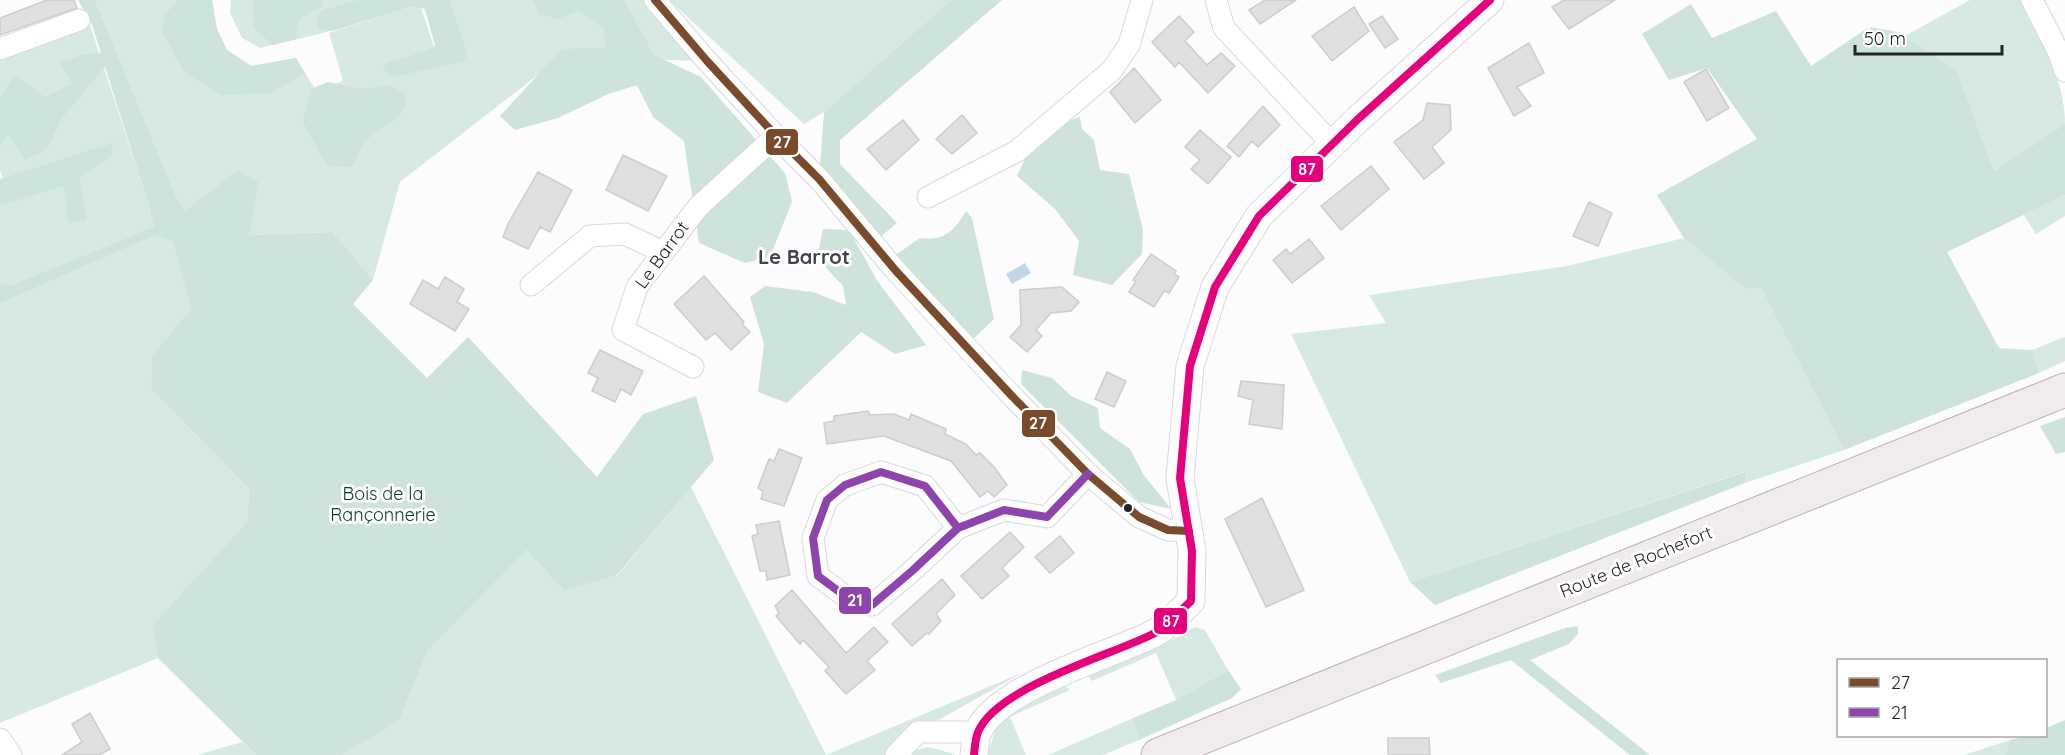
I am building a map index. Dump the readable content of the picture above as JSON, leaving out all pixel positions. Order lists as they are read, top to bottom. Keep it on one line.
{"streets":{"main road":["Route de Rochefort"],"street":["Le Barrot"]},"districts":["Le Barrot"],"parks":["Bois de la Rançonnerie"],"lines":["transit line 27","transit line 87","transit line 21"],"legend":["27","21"],"scale_bar":"50 m"}
